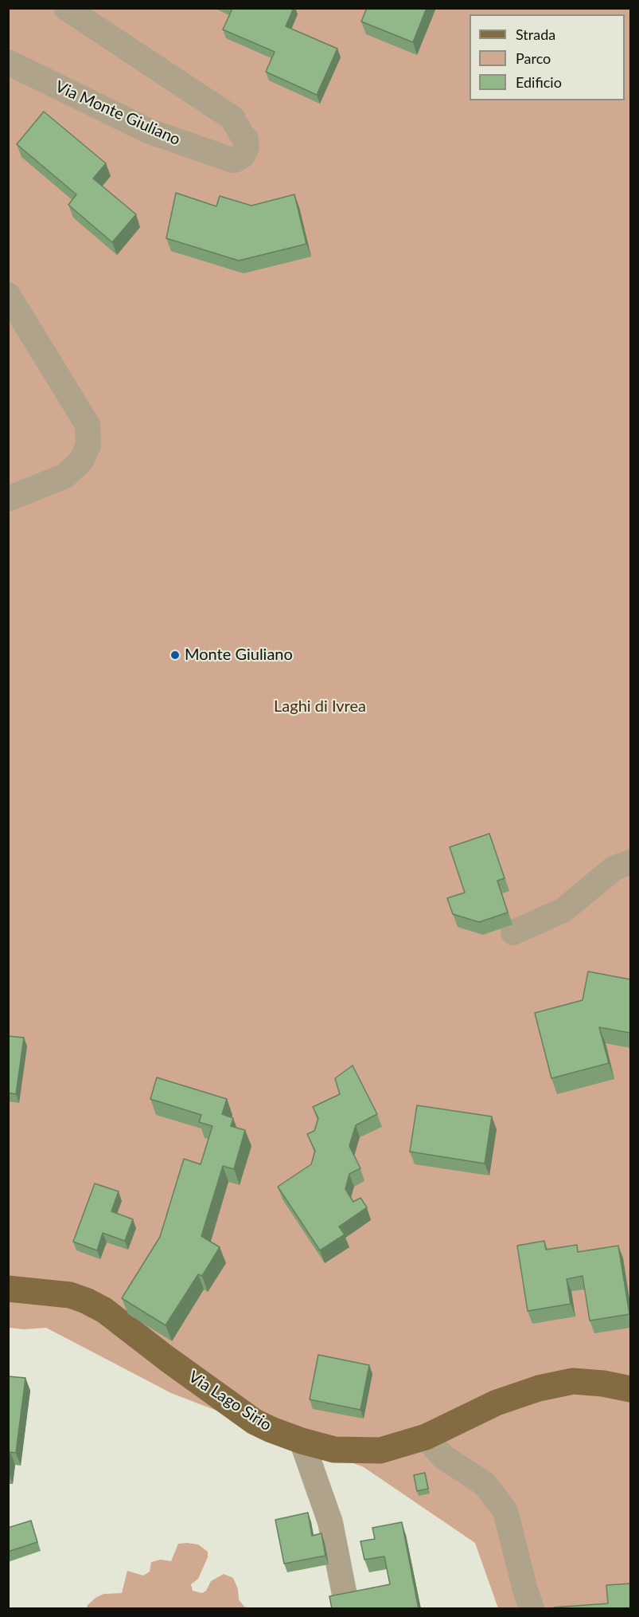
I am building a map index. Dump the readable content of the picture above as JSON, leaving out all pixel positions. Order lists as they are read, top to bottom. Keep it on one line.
{"streets":{"main road":["Via Lago Sirio"],"street":["Via Monte Giuliano"]},"parks":["Laghi di Ivrea"],"places":["Monte Giuliano"],"legend":["Strada","Parco","Edificio"]}
